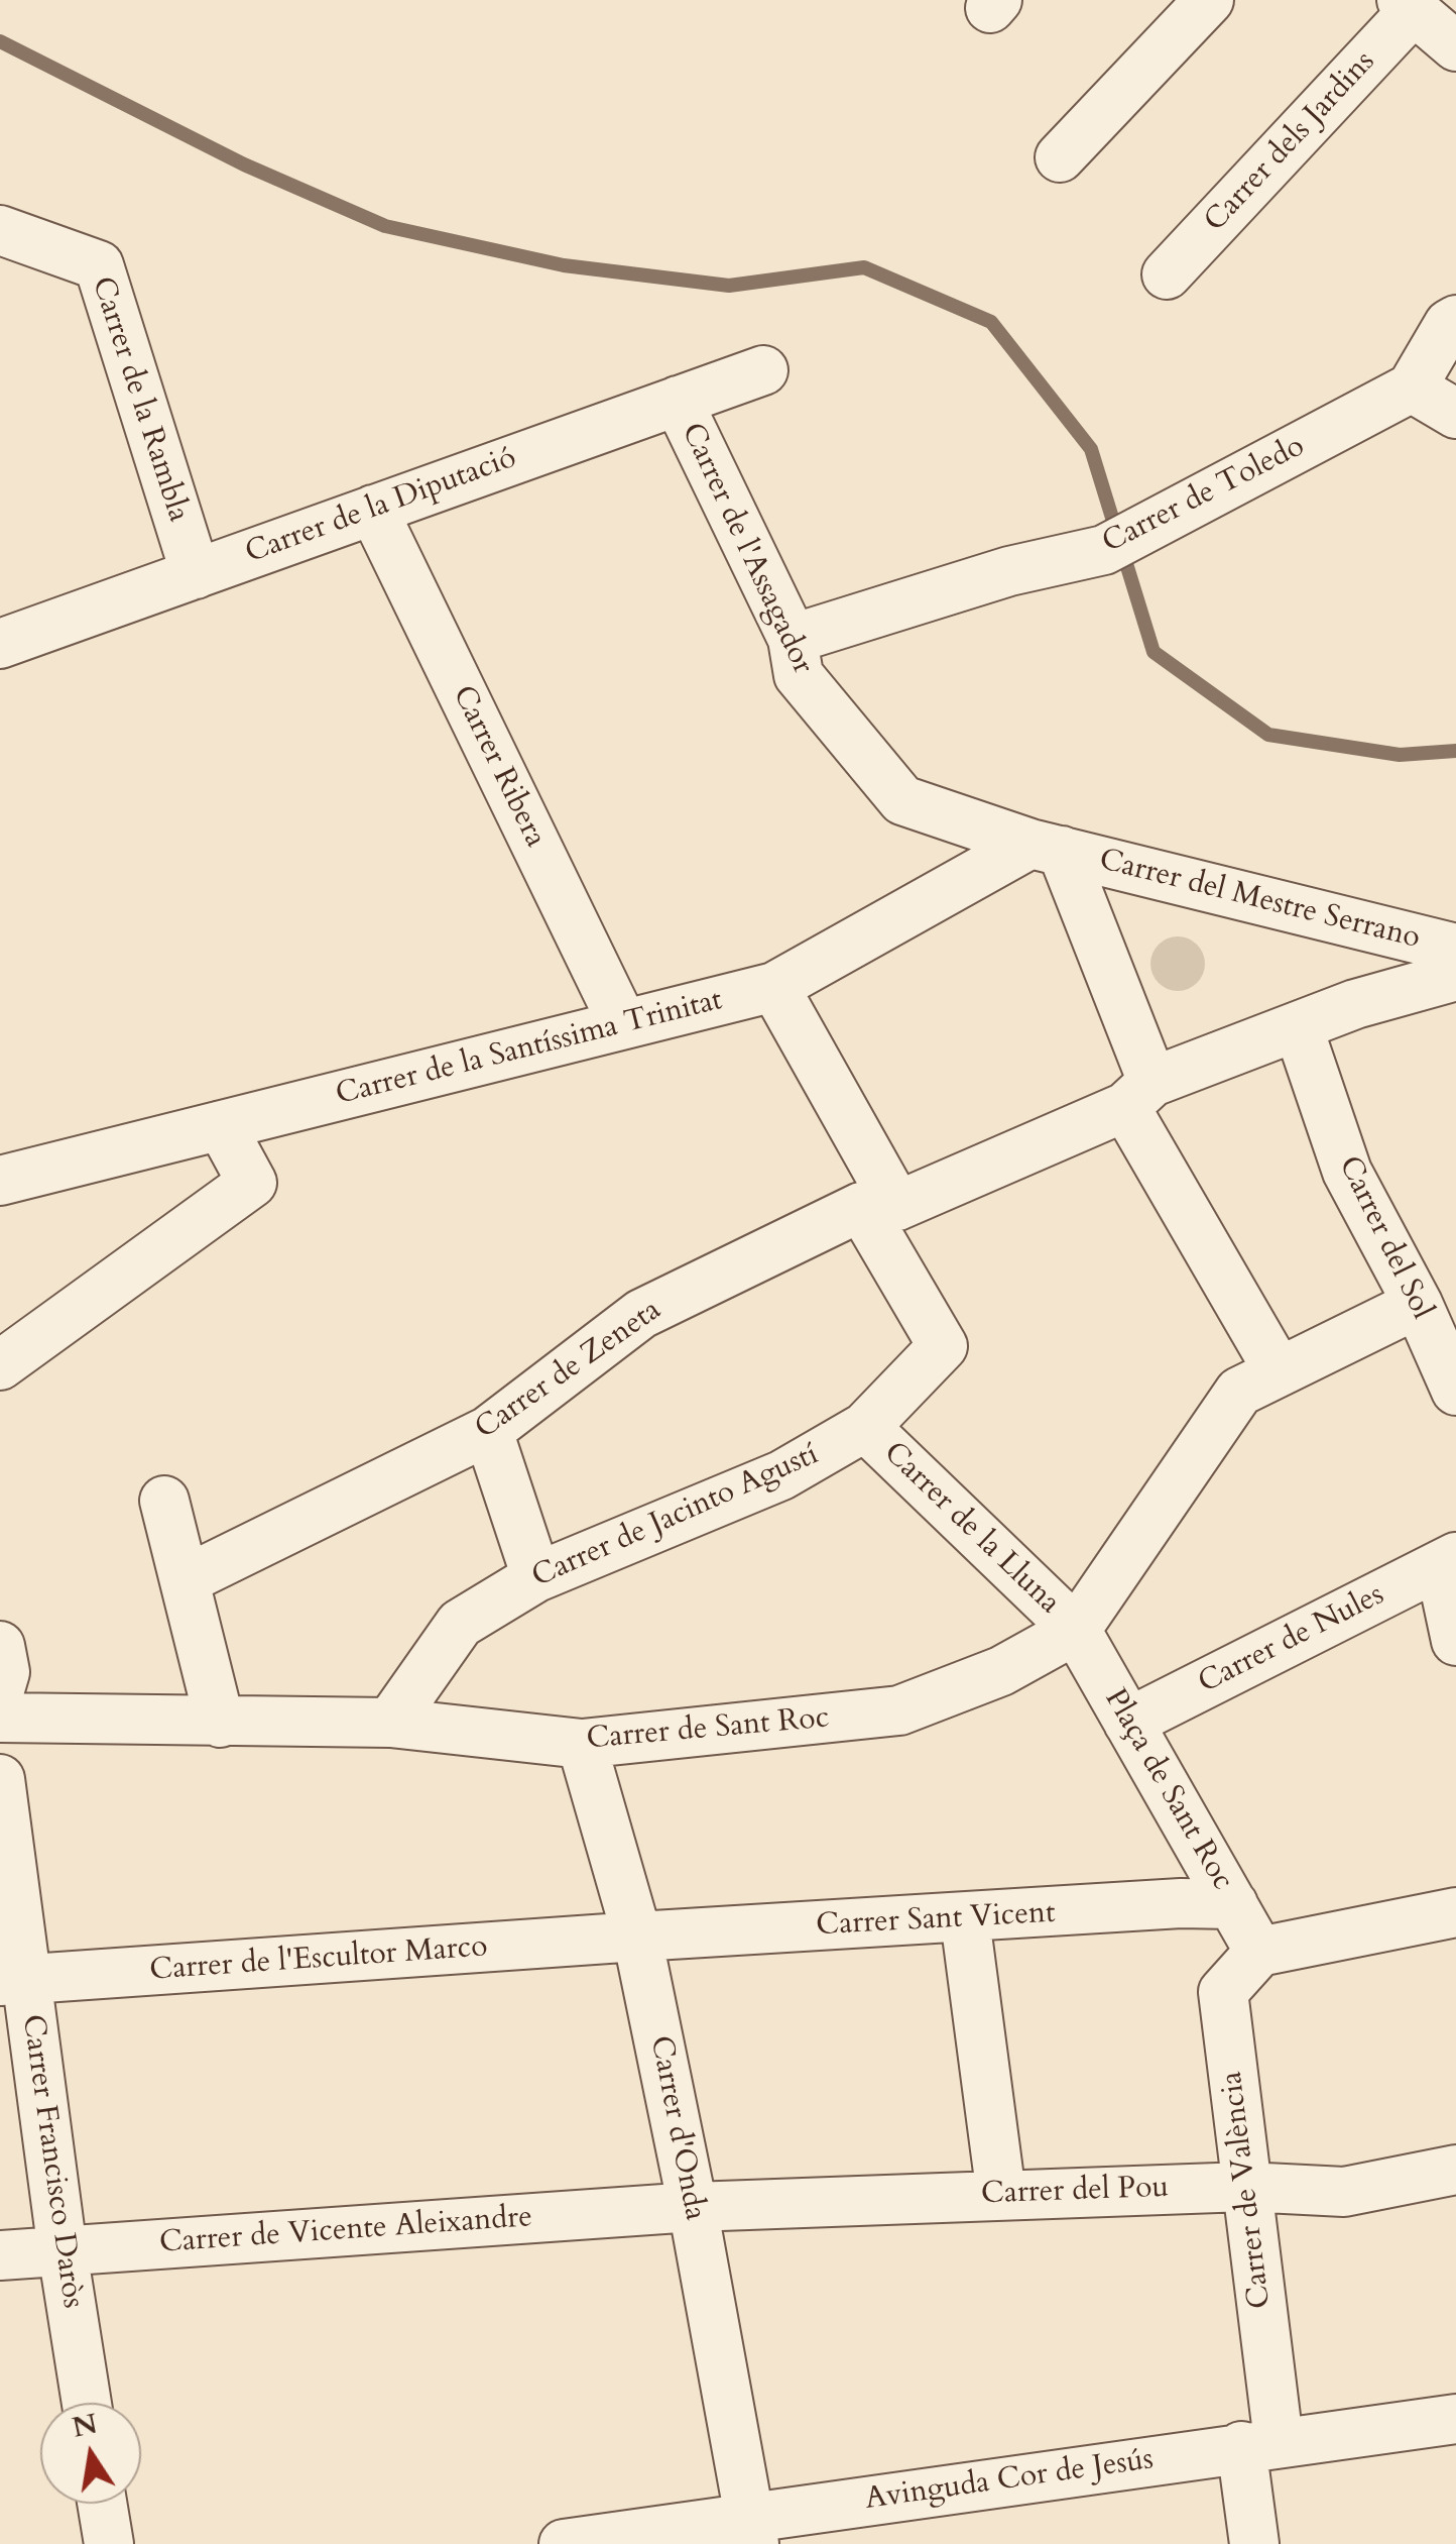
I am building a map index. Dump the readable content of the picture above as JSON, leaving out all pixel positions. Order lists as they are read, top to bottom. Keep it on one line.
{"streets":{"street":["Carrer dels Jardins","Carrer de la Rambla","Carrer de Toledo","Carrer de la Diputació","Carrer de l'Assagador","Carrer Ribera","Carrer del Mestre Serrano","Carrer de la Santíssima Trinitat","Carrer del Sol","Carrer de Zeneta","Carrer de Jacinto Agustí","Carrer de la Lluna","Carrer de Nules","Carrer de Sant Roc","Plaça de Sant Roc","Carrer Sant Vicent","Carrer de l'Escultor Marco","Carrer d'Onda","Carrer Francisco Daròs","Carrer de València","Carrer del Pou","Carrer de Vicente Aleixandre","Avinguda Cor de Jesús"]},"crossings":[["Carrer de la Rambla","Carrer de la Diputació"],["Carrer de Toledo","Carrer de l'Assagador"],["Carrer de la Diputació","Carrer de l'Assagador"],["Carrer de la Diputació","Carrer Ribera"],["Carrer de l'Assagador","Carrer del Mestre Serrano"],["Carrer de l'Assagador","Carrer de la Santíssima Trinitat"],["Carrer Ribera","Carrer de la Santíssima Trinitat"],["Carrer del Mestre Serrano","Carrer de la Santíssima Trinitat"],["Carrer del Mestre Serrano","Carrer del Sol"],["Carrer del Mestre Serrano","Carrer de Zeneta"],["Carrer de Zeneta","Carrer de Jacinto Agustí"],["Carrer de Jacinto Agustí","Carrer de la Lluna"],["Carrer de Jacinto Agustí","Carrer de Sant Roc"],["Carrer de la Lluna","Carrer de Sant Roc"],["Carrer de la Lluna","Plaça de Sant Roc"],["Carrer de Nules","Plaça de Sant Roc"],["Carrer de Sant Roc","Plaça de Sant Roc"],["Carrer de Sant Roc","Carrer d'Onda"],["Plaça de Sant Roc","Carrer Sant Vicent"],["Plaça de Sant Roc","Carrer de València"],["Carrer Sant Vicent","Carrer de l'Escultor Marco"],["Carrer Sant Vicent","Carrer d'Onda"],["Carrer de l'Escultor Marco","Carrer d'Onda"],["Carrer de l'Escultor Marco","Carrer Francisco Daròs"],["Carrer d'Onda","Carrer del Pou"],["Carrer d'Onda","Carrer de Vicente Aleixandre"],["Carrer d'Onda","Avinguda Cor de Jesús"],["Carrer Francisco Daròs","Carrer de Vicente Aleixandre"],["Carrer de València","Carrer del Pou"],["Carrer de València","Avinguda Cor de Jesús"],["Carrer del Pou","Carrer de Vicente Aleixandre"]],"north":"top"}
